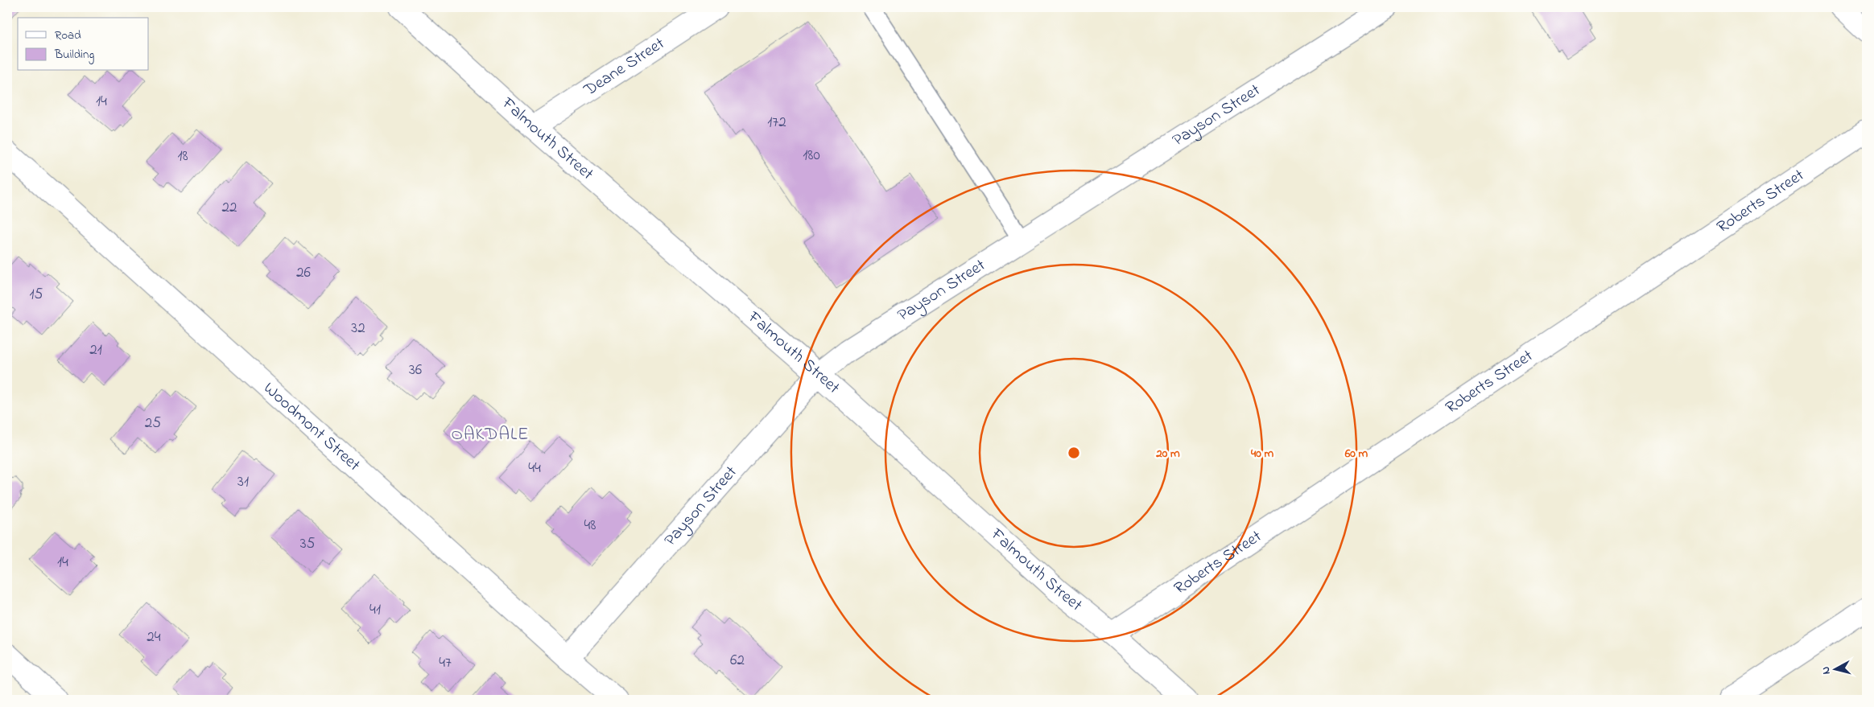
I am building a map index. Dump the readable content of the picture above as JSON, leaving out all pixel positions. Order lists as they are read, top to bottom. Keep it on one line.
{"streets":{"street":["Deane Street","Payson Street","Falmouth Street","Roberts Street","Woodmont Street"]},"crossings":[["Deane Street","Falmouth Street"],["Payson Street","Falmouth Street"],["Payson Street","Woodmont Street"],["Falmouth Street","Roberts Street"]],"districts":["OAKDALE"],"house_numbers":["14","172","180","18","22","26","15","32","21","36","25","44","31","48","35","14","41","24","62","47"],"legend":["Road","Building"],"north":"left","rings":["20 m","40 m","60 m"]}
